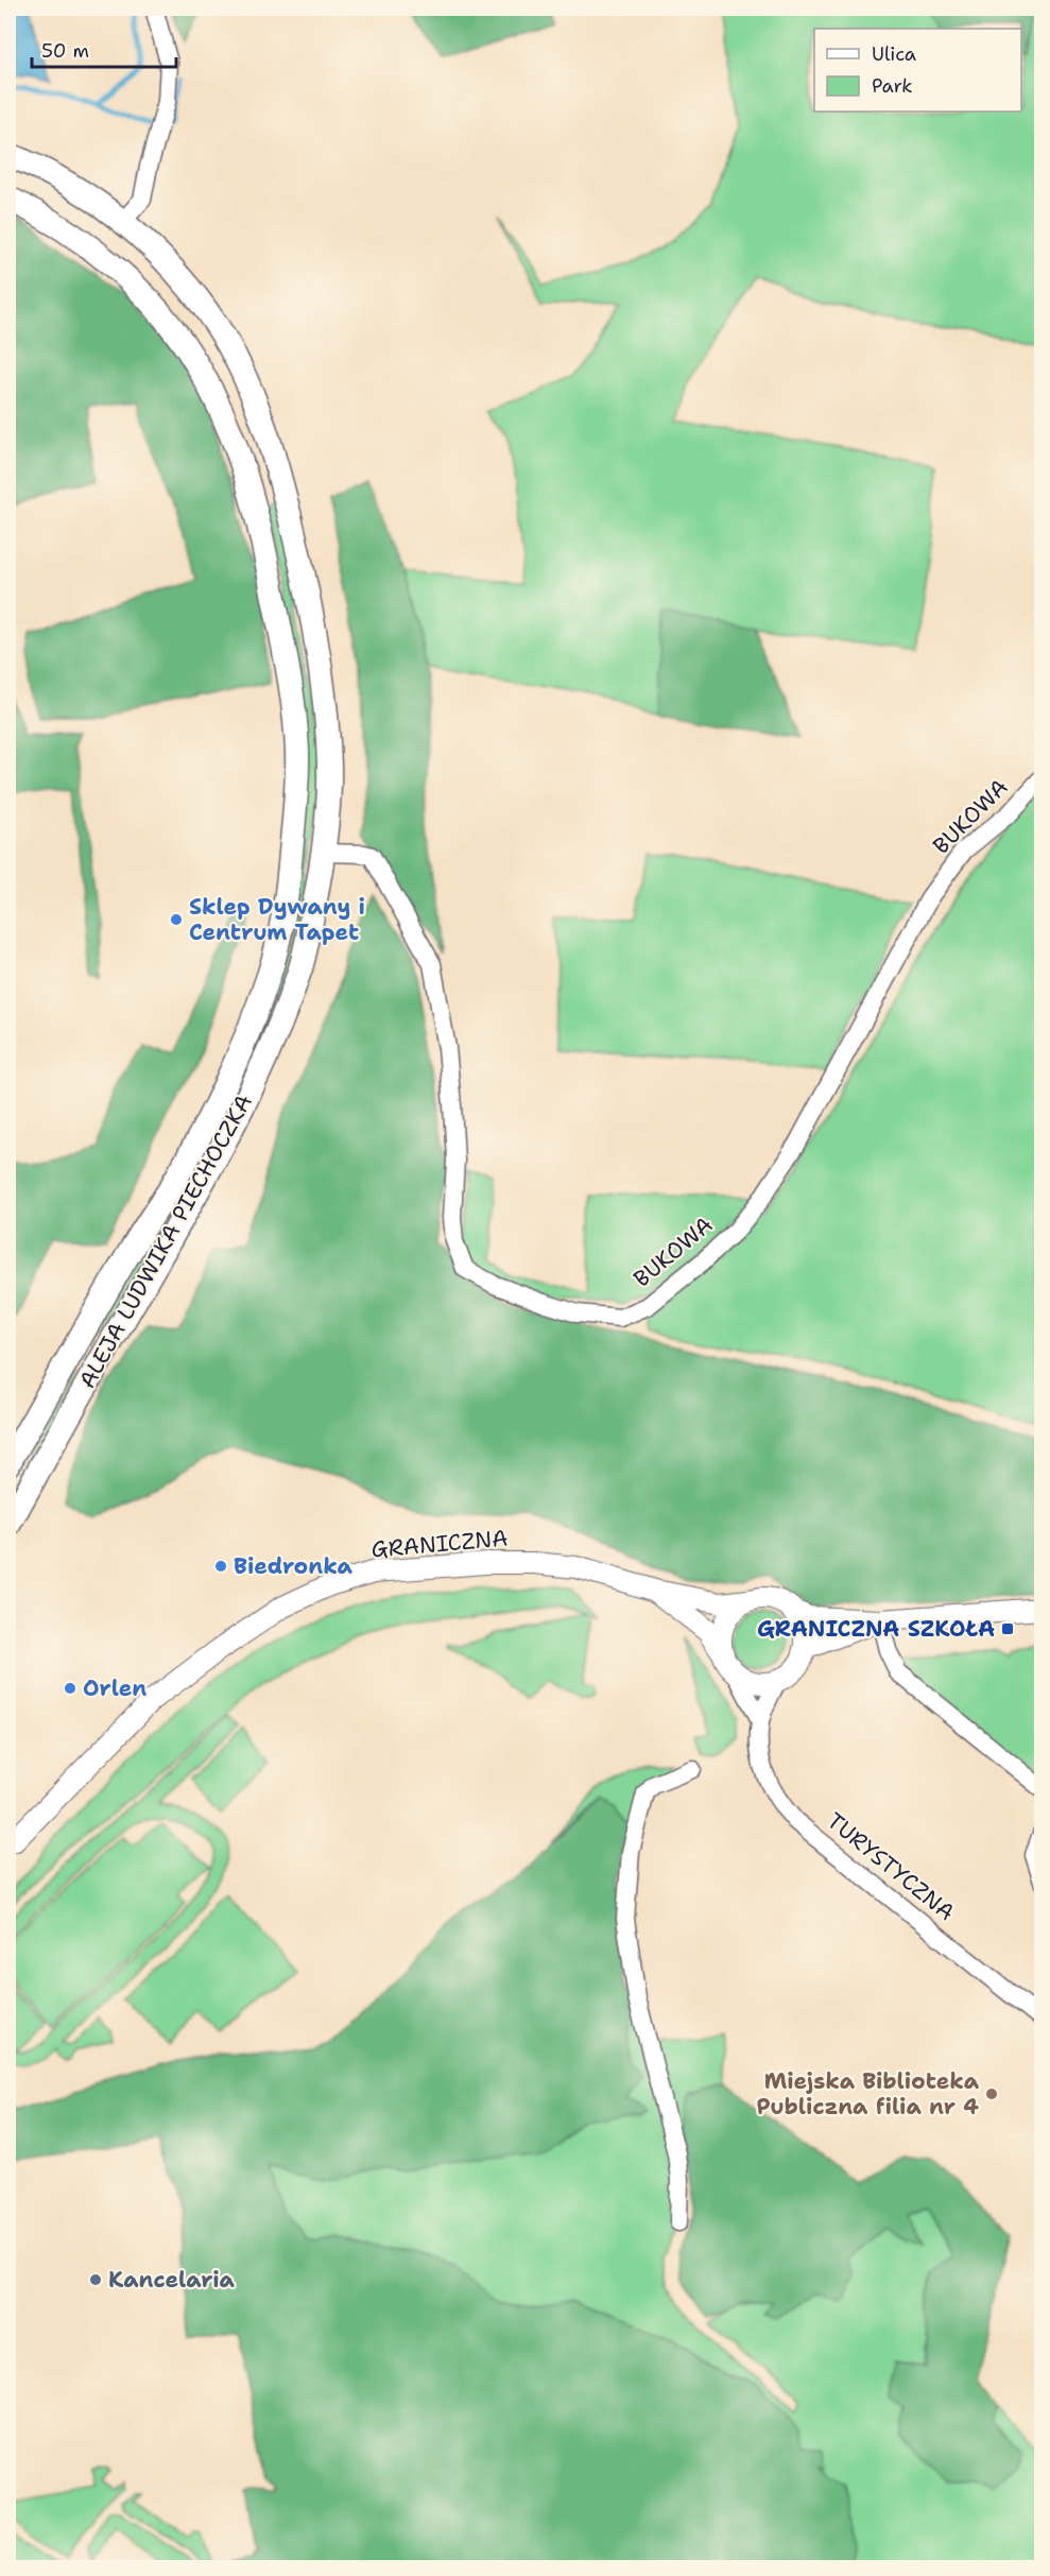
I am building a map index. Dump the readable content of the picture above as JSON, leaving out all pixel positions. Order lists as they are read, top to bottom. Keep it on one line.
{"streets":{"main road":["ALEJA LUDWIKA PIECHOCZKA"],"street":["BUKOWA","GRANICZNA","TURYSTYCZNA"]},"crossings":[["BUKOWA","ALEJA LUDWIKA PIECHOCZKA"],["GRANICZNA","TURYSTYCZNA"]],"places":{"other":["Sklep Dywany i Centrum Tapet","Biedronka","Orlen","Miejska Biblioteka Publiczna filia nr 4","Kancelaria"],"transit":["GRANICZNA SZKOŁA"]},"legend":["Ulica","Park"],"scale_bar":"50 m"}
